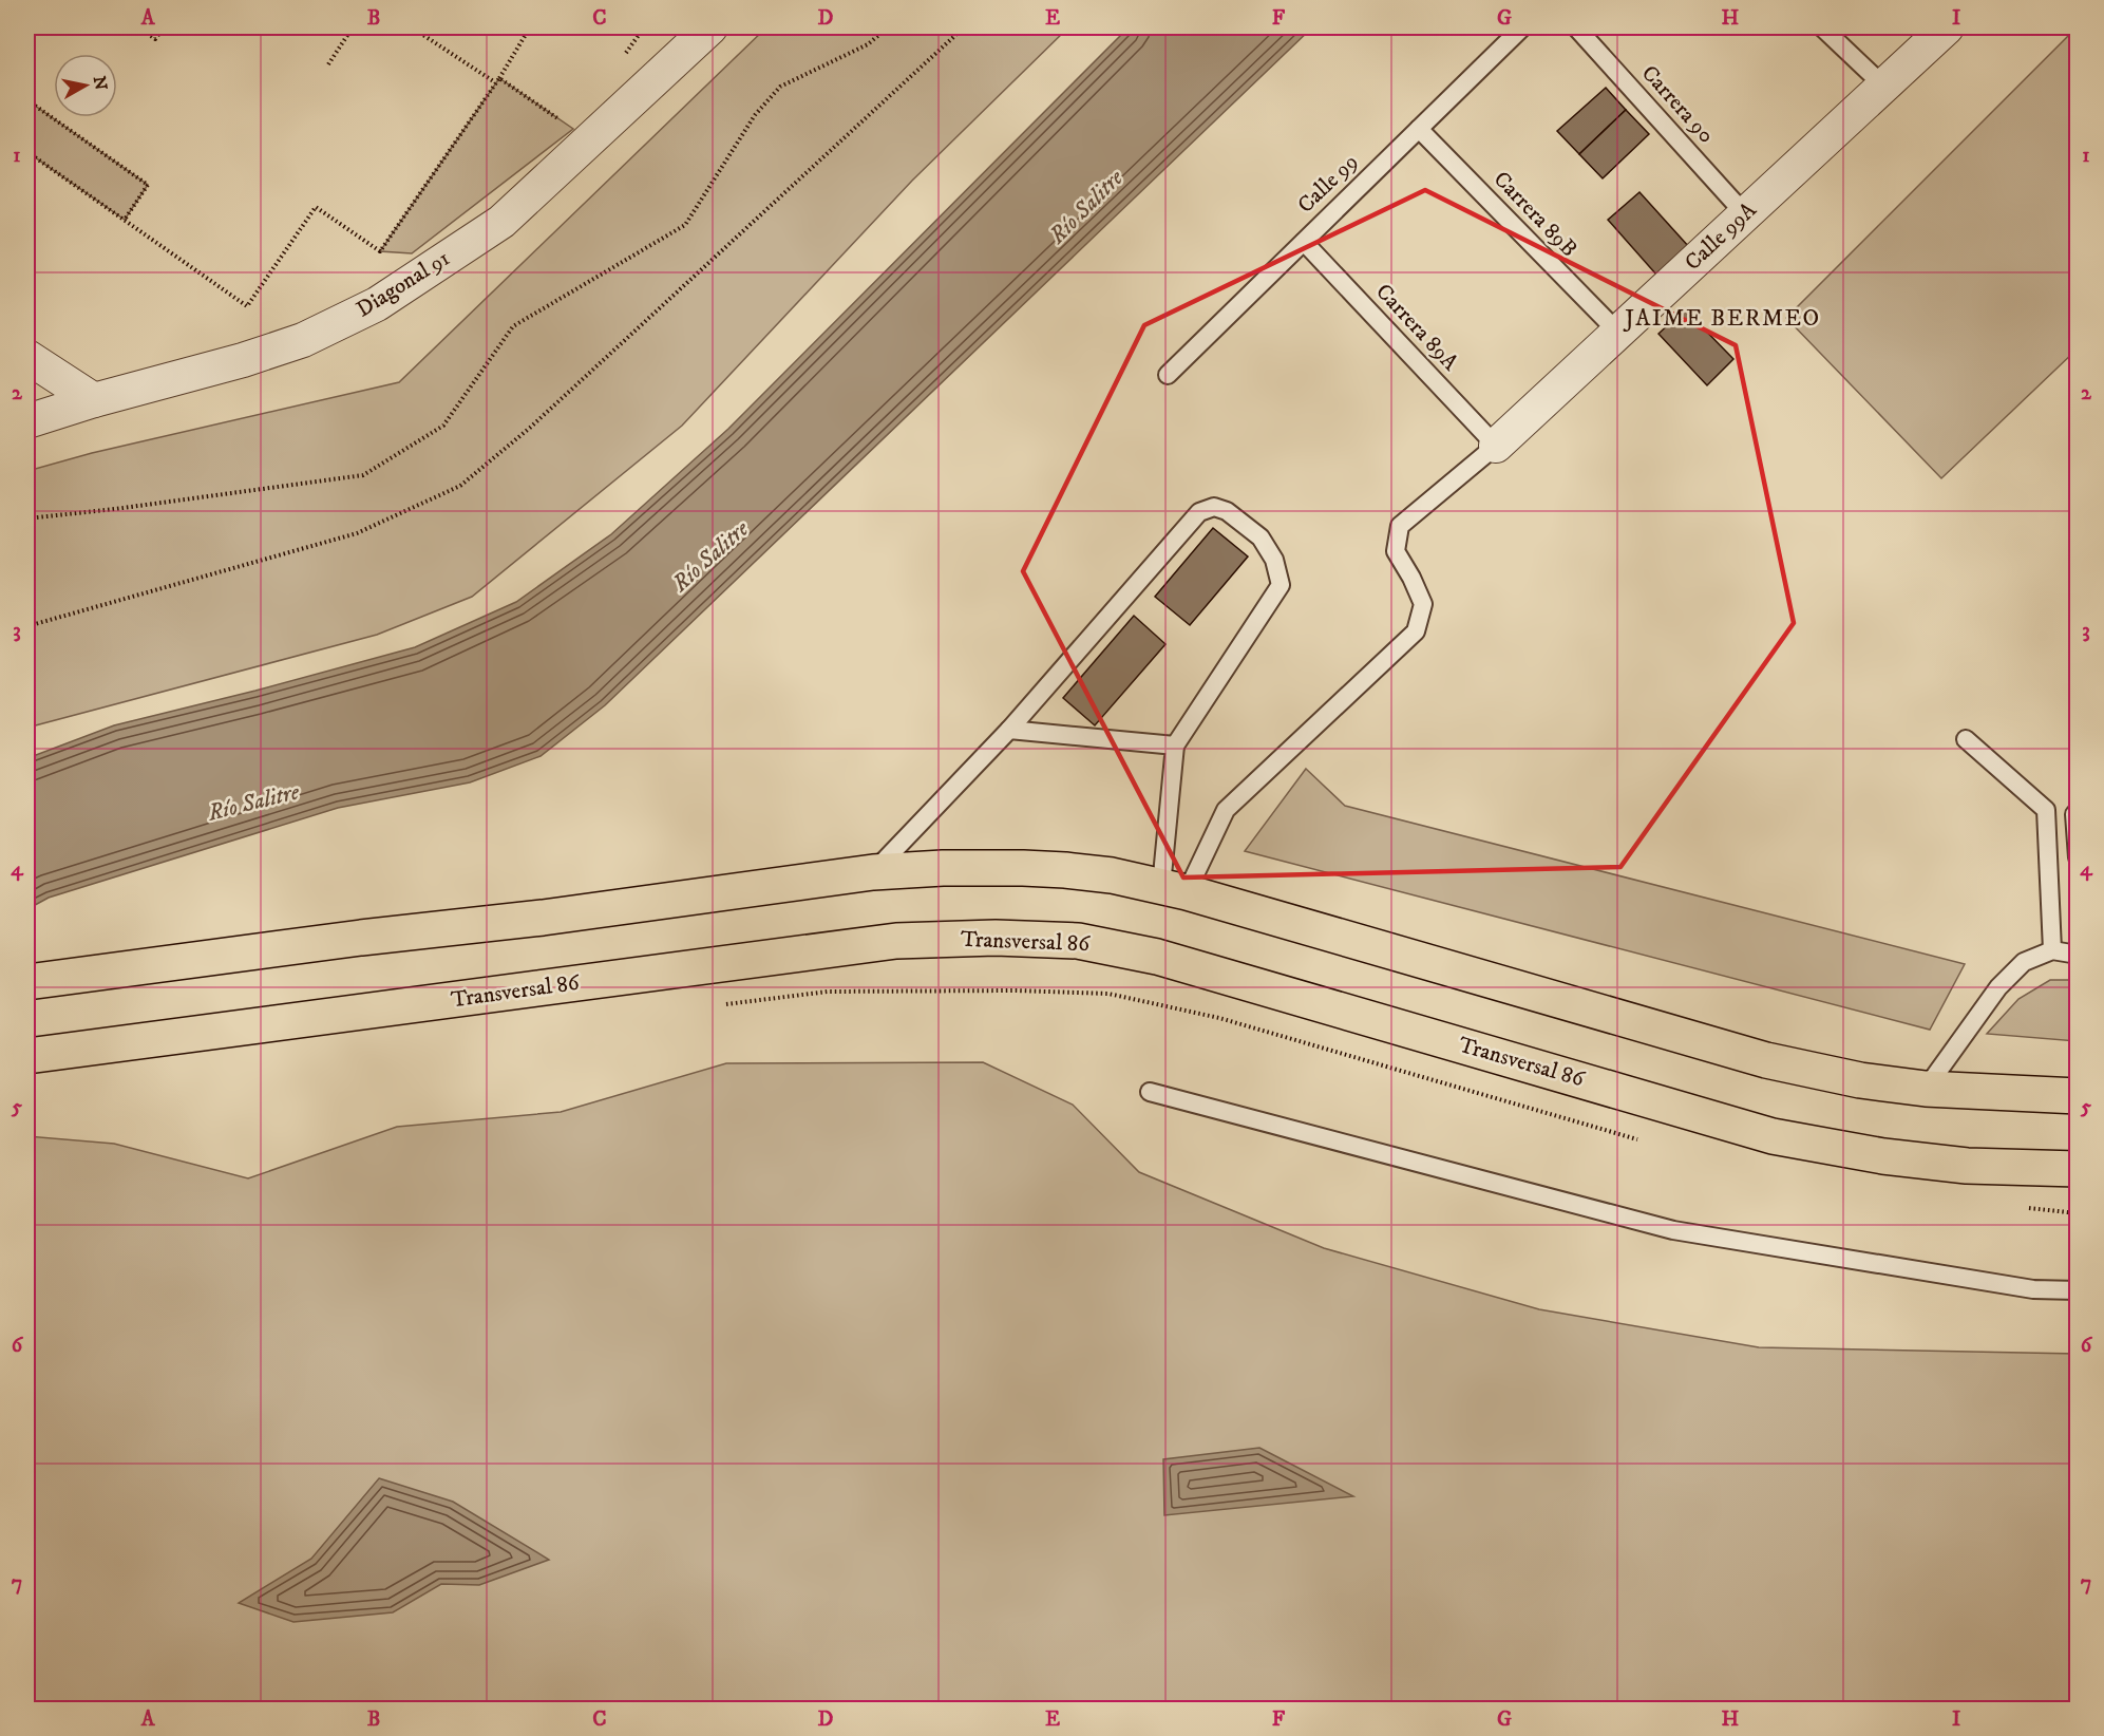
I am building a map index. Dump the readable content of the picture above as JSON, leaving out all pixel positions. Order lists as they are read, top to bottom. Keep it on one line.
{"streets":{"main road":["Transversal 86"],"street":["Calle 99A","Diagonal 91"],"lane":["Carrera 90","Calle 99","Carrera 89B","Carrera 89A"]},"crossings":[["Carrera 90","Calle 99A"],["Calle 99","Carrera 89B"],["Calle 99","Carrera 89A"],["Carrera 89B","Calle 99A"],["Calle 99A","Carrera 89A"]],"districts":["JAIME BERMEO"],"water":["Río Salitre"],"north":"right","grid":{"columns":["A","B","C","D","E","F","G","H","I"],"rows":["1","2","3","4","5","6","7"]}}
